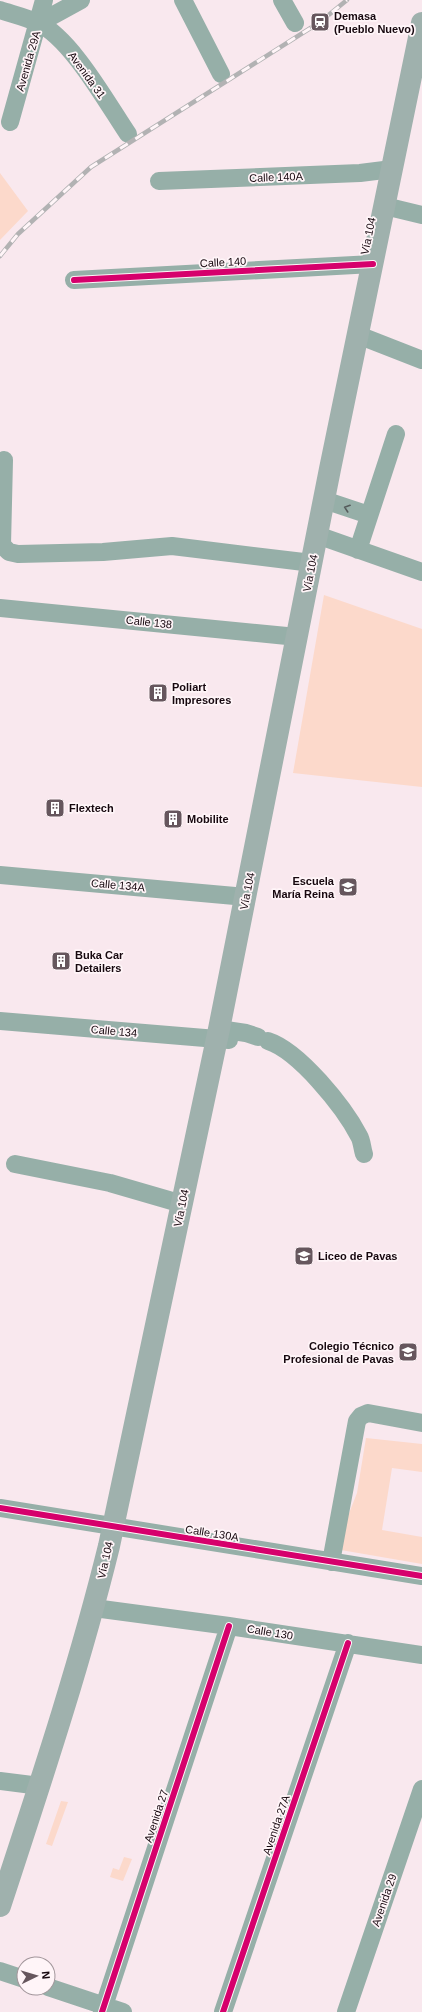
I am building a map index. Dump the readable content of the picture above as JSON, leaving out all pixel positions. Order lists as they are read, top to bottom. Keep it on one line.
{"streets":{"main road":["Vía 104"],"street":["Avenida 29A","Avenida 31","Calle 140A","Calle 140","Calle 138","Calle 134A","Calle 134","Calle 130A","Calle 130","Avenida 27","Avenida 27A","Avenida 29"]},"crossings":[["Avenida 29A","Avenida 31"],["Calle 140A","Vía 104"],["Vía 104","Calle 140"],["Vía 104","Calle 138"],["Vía 104","Calle 134"],["Vía 104","Calle 130A"],["Vía 104","Calle 130"],["Calle 130","Avenida 27"],["Calle 130","Avenida 27A"]],"places":{"station":["Demasa (Pueblo Nuevo)"],"building":["Poliart Impresores","Flextech","Mobilite","Buka Car Detailers"],"school or university":["Escuela María Reina","Liceo de Pavas","Colegio Técnico Profesional de Pavas"]},"north":"right"}
